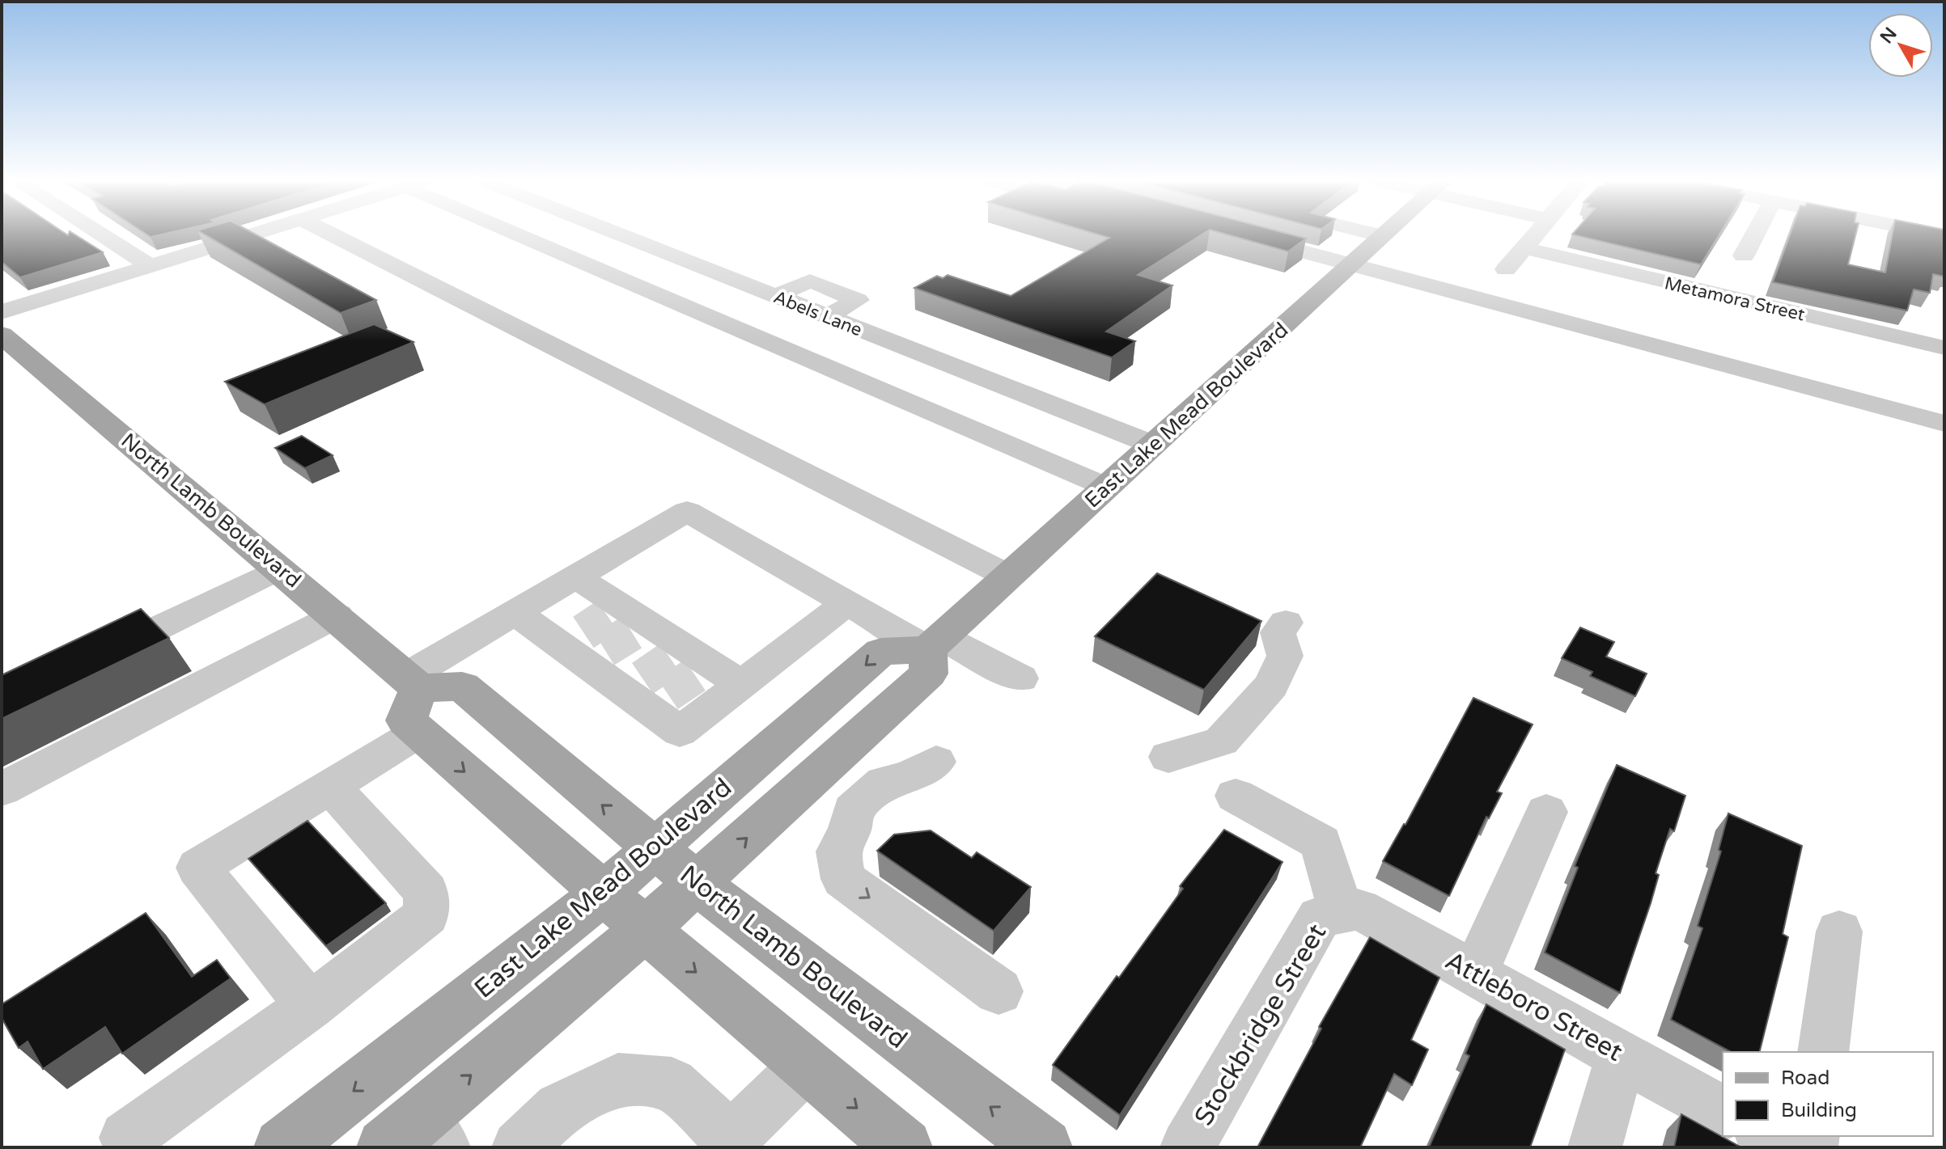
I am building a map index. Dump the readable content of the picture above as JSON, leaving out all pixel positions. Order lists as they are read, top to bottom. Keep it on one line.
{"streets":{"main road":["East Lake Mead Boulevard","North Lamb Boulevard"],"street":["Metamora Street","Abels Lane","Attleboro Street","Stockbridge Street"]},"crossings":[["Abels Lane","East Lake Mead Boulevard"],["East Lake Mead Boulevard","North Lamb Boulevard"],["Attleboro Street","Stockbridge Street"]],"legend":["Road","Building"],"north":"top left"}
